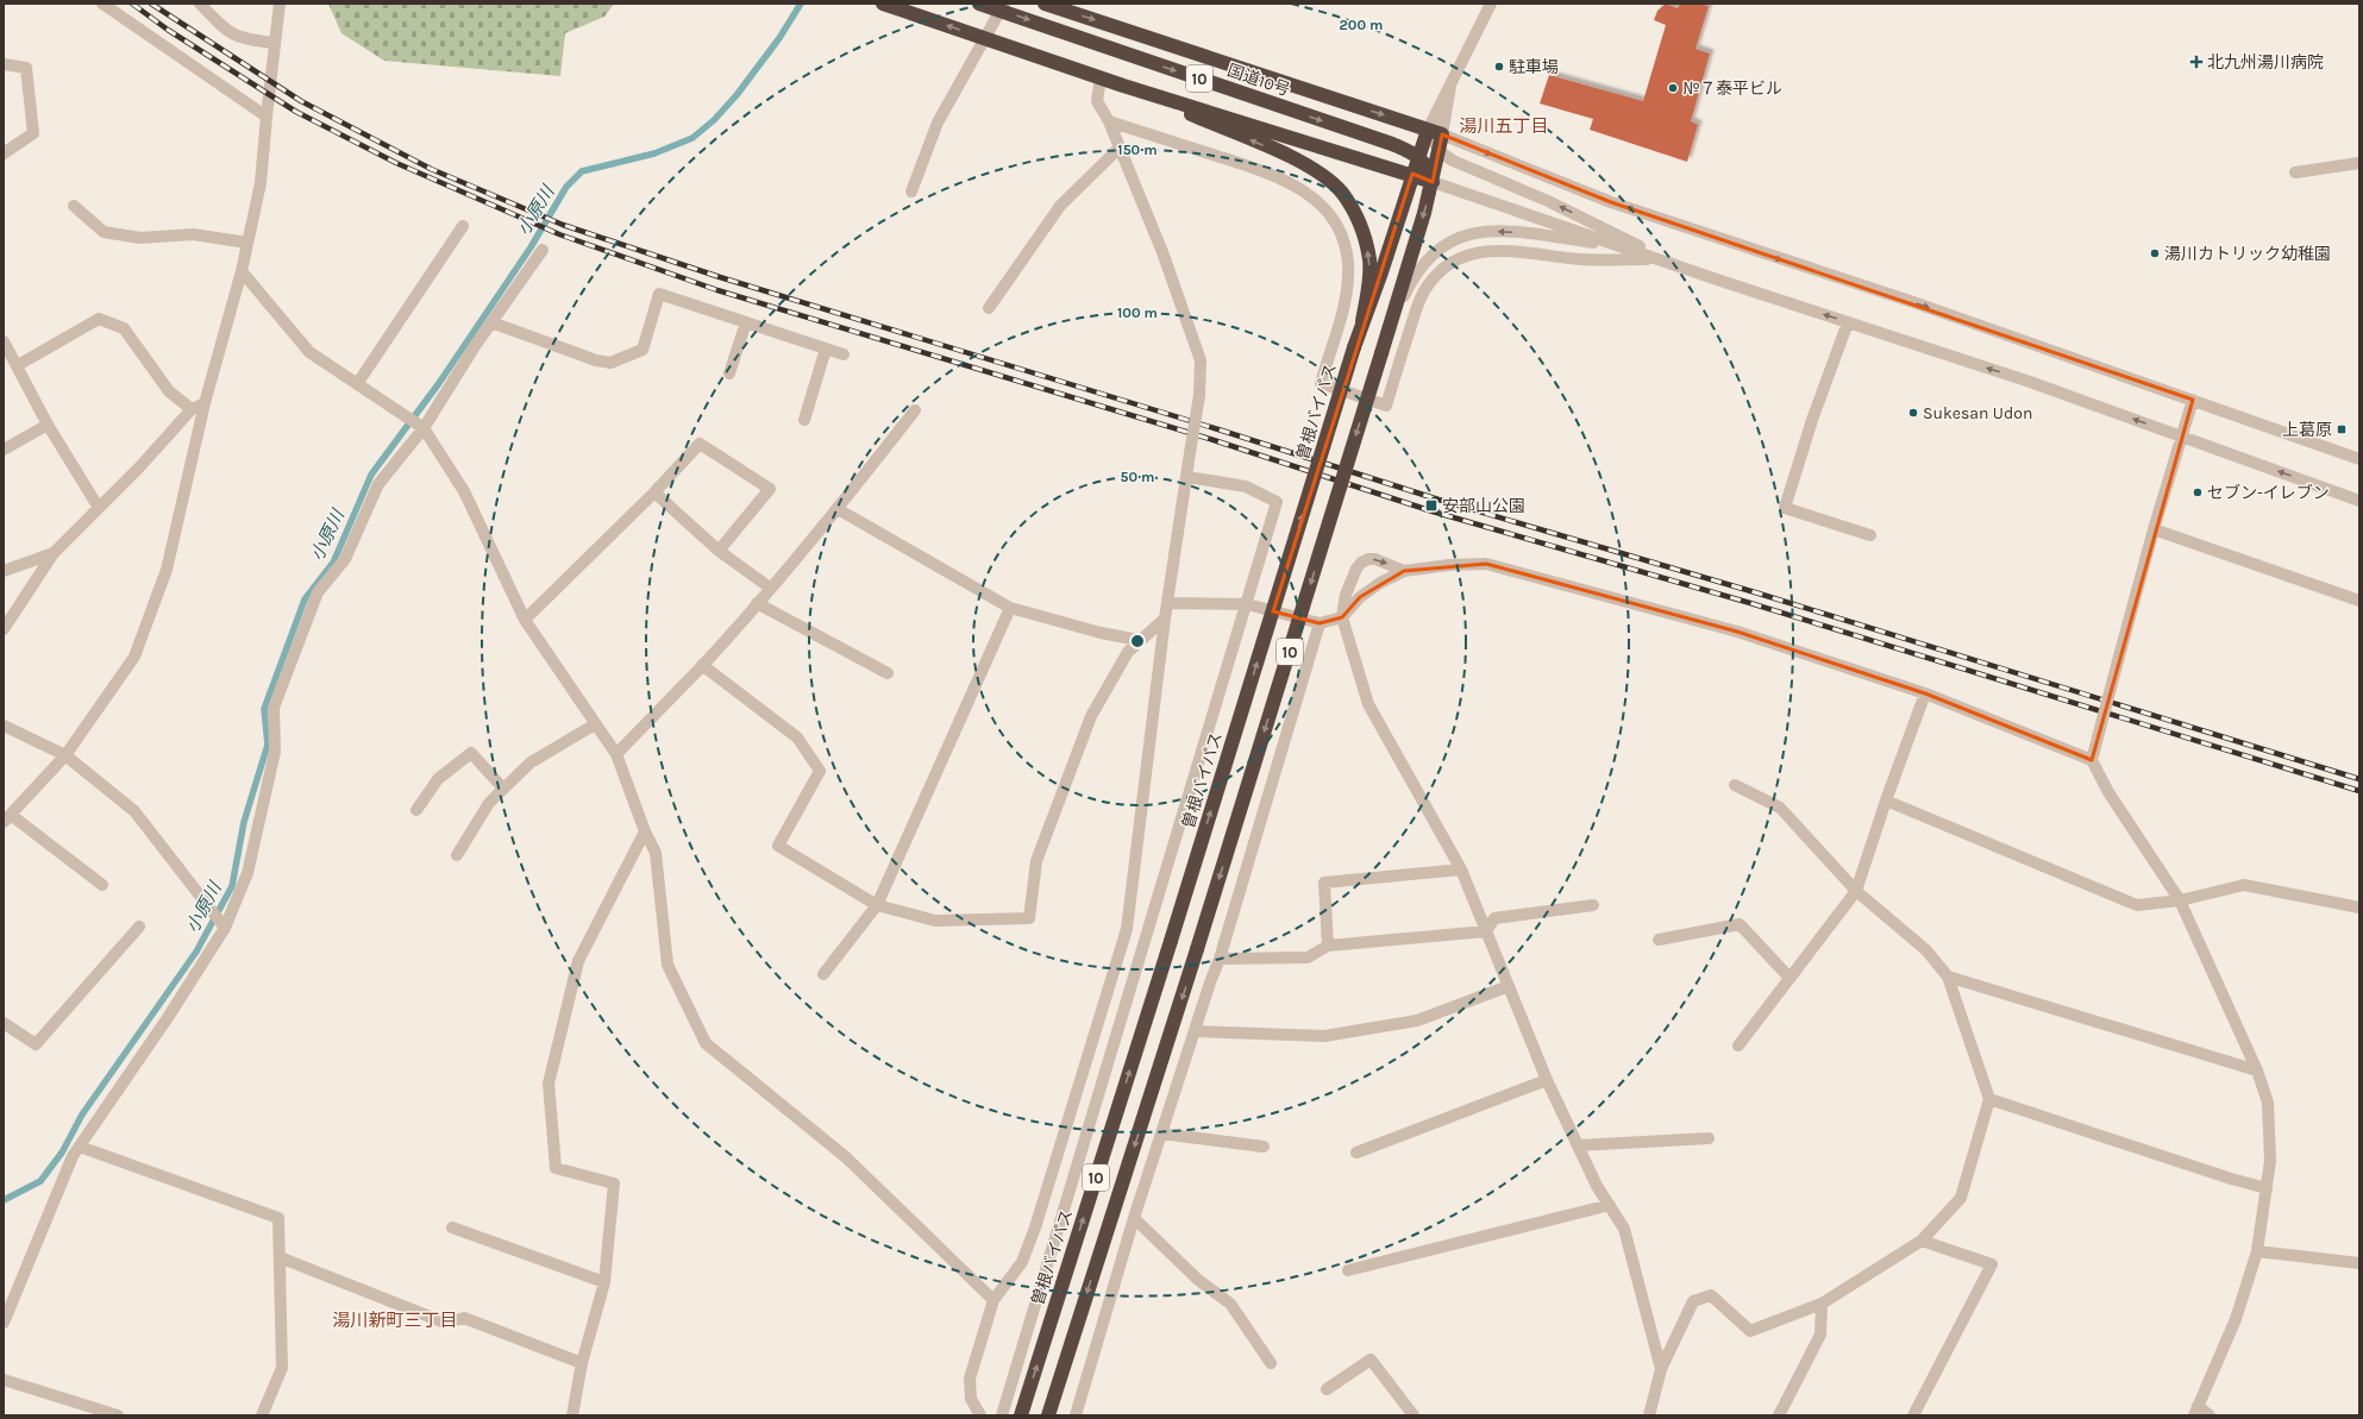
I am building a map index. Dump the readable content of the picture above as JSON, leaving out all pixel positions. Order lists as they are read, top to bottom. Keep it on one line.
{"streets":{"highway":["10","国道10号","曽根バイパス"]},"crossings":[["10","国道10号"],["10","曽根バイパス"],["国道10号","曽根バイパス"]],"districts":["湯川五丁目","湯川新町三丁目"],"water":["小原川"],"places":{"health":["北九州湯川病院"],"other":["駐車場","№７泰平ビル","湯川カトリック幼稚園","Sukesan Udon","セブン-イレブン"],"transit":["上葛原","安部山公園"]},"rings":["200 m","150 m","100 m","50 m"]}
